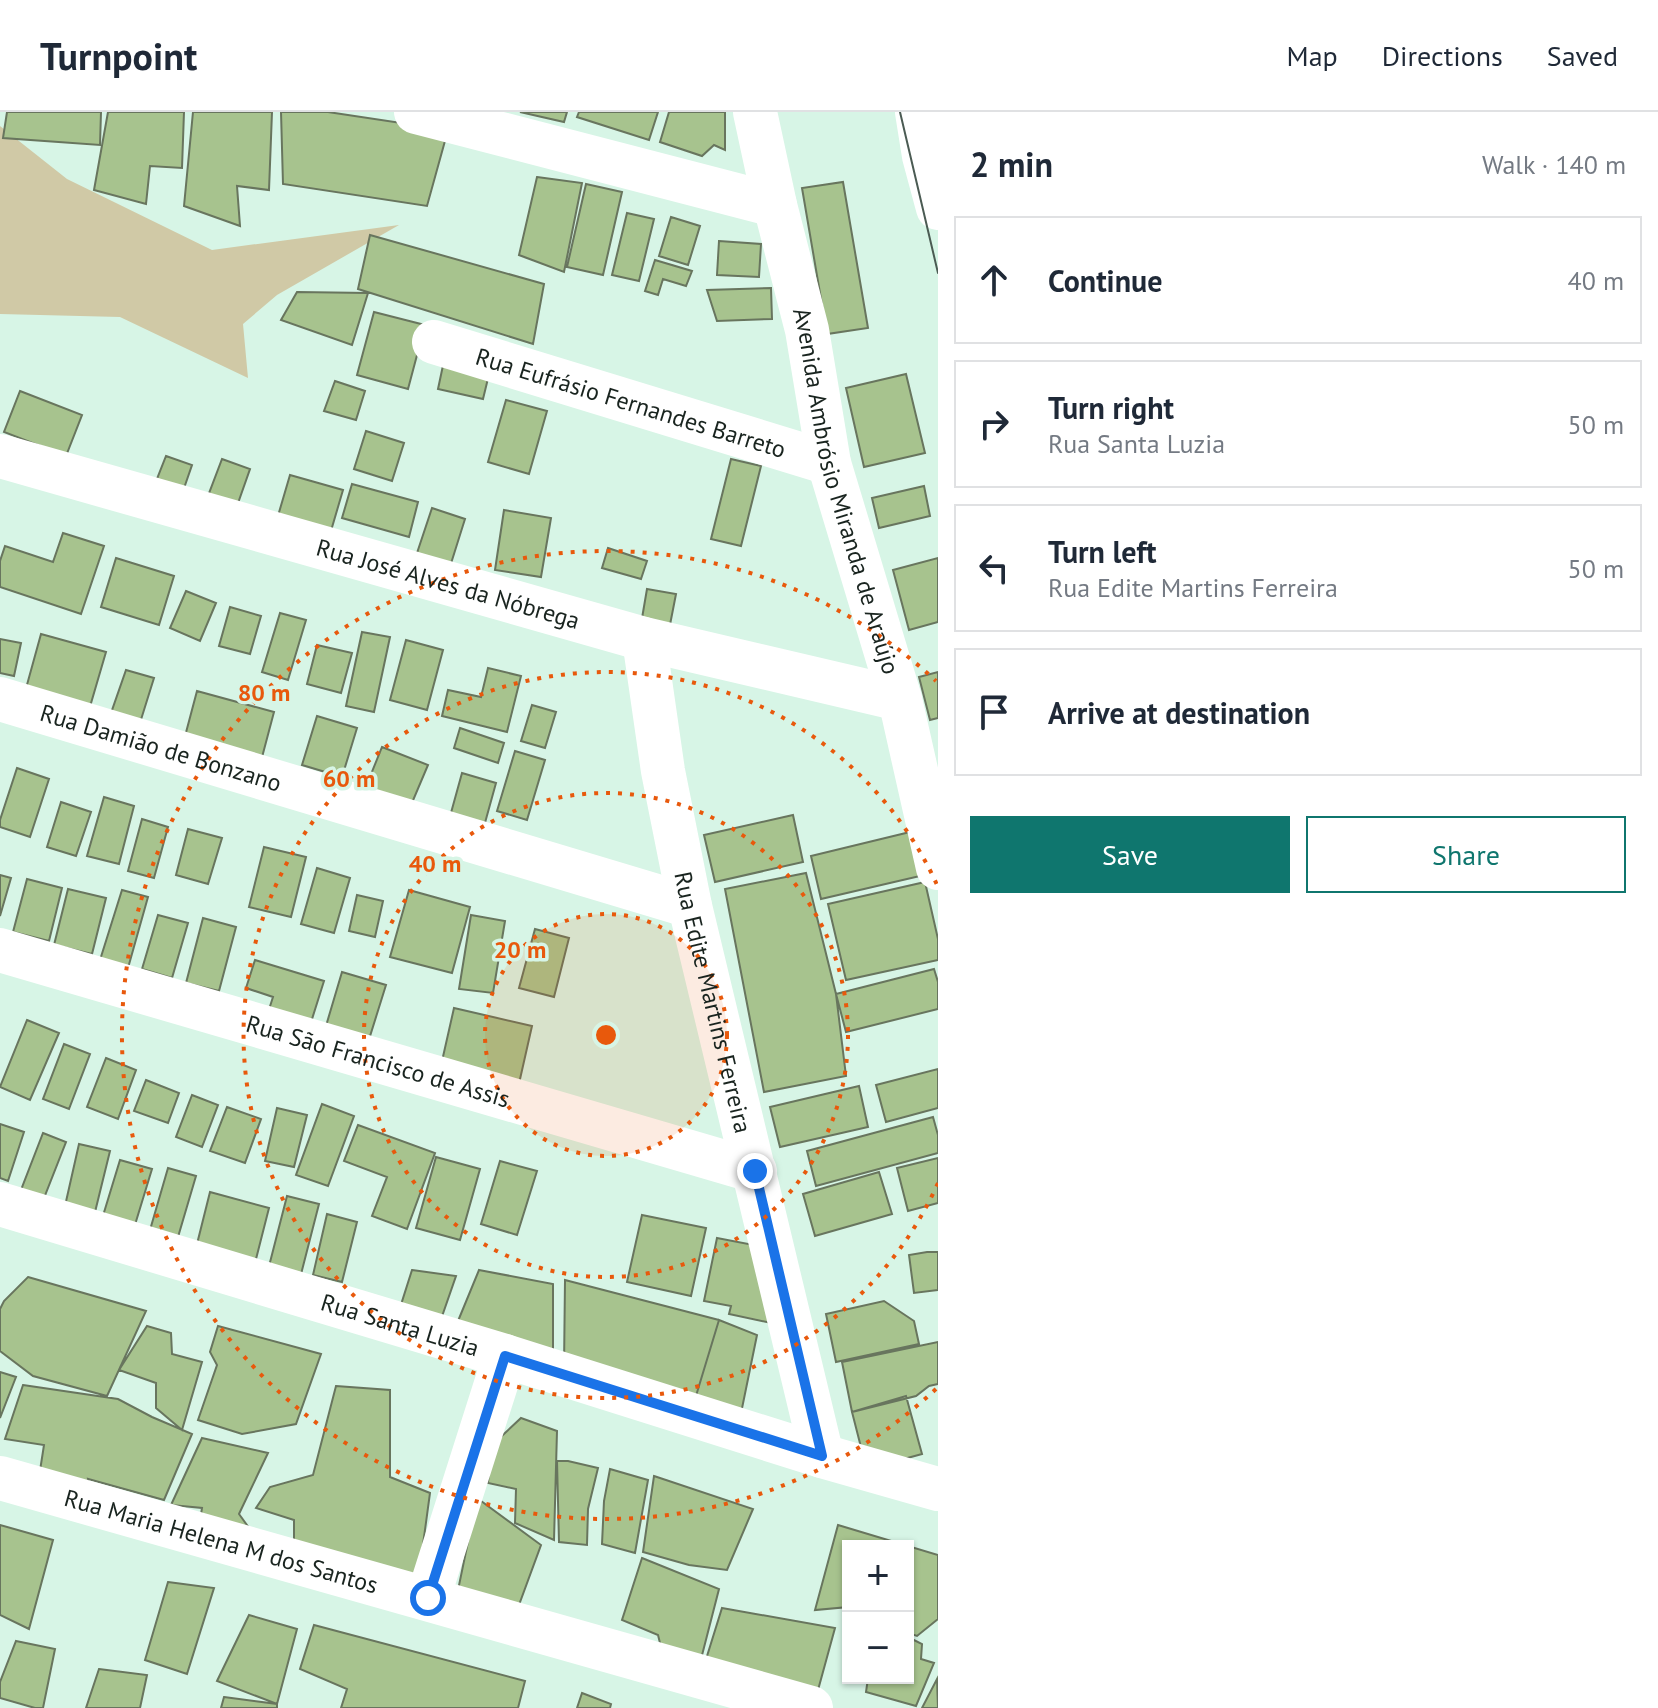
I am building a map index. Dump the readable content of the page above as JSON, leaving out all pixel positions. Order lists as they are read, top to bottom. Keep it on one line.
{"streets":{"street":["Rua Eufrásio Fernandes Barreto","Avenida Ambrósio Miranda de Araújo","Rua José Alves da Nóbrega","Rua Damião de Bonzano","Rua Edite Martins Ferreira","Rua São Francisco de Assis","Rua Santa Luzia","Rua Maria Helena M dos Santos"]},"crossings":[["Rua Eufrásio Fernandes Barreto","Avenida Ambrósio Miranda de Araújo"],["Avenida Ambrósio Miranda de Araújo","Rua José Alves da Nóbrega"],["Rua José Alves da Nóbrega","Rua Edite Martins Ferreira"],["Rua Damião de Bonzano","Rua Edite Martins Ferreira"],["Rua Edite Martins Ferreira","Rua São Francisco de Assis"],["Rua Edite Martins Ferreira","Rua Santa Luzia"]],"page":{"header":"Turnpoint","nav":["Map","Directions","Saved"],"heading":["2 min","Walk · 140 m"],"list":[["Continue","40 m"],["Turn right","Rua Santa Luzia","50 m"],["Turn left","Rua Edite Martins Ferreira","50 m"],"Arrive at destination"],"buttons":["Save","Share"],"map_buttons":["+","−"]},"rings":["80 m","60 m","40 m","20 m"]}
